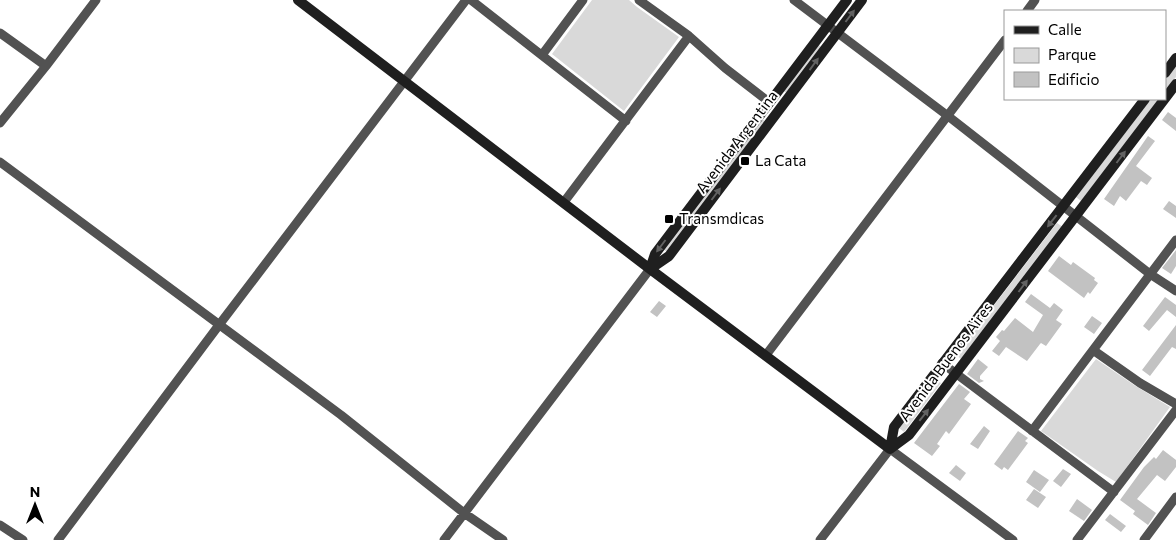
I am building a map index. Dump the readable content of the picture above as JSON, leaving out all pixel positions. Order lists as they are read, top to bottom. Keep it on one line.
{"streets":{"street":["Avenida Argentina","Avenida Buenos Aires"]},"places":{"transit":["La Cata","Transmdicas"]},"legend":["Calle","Parque","Edificio"],"north":"top"}
